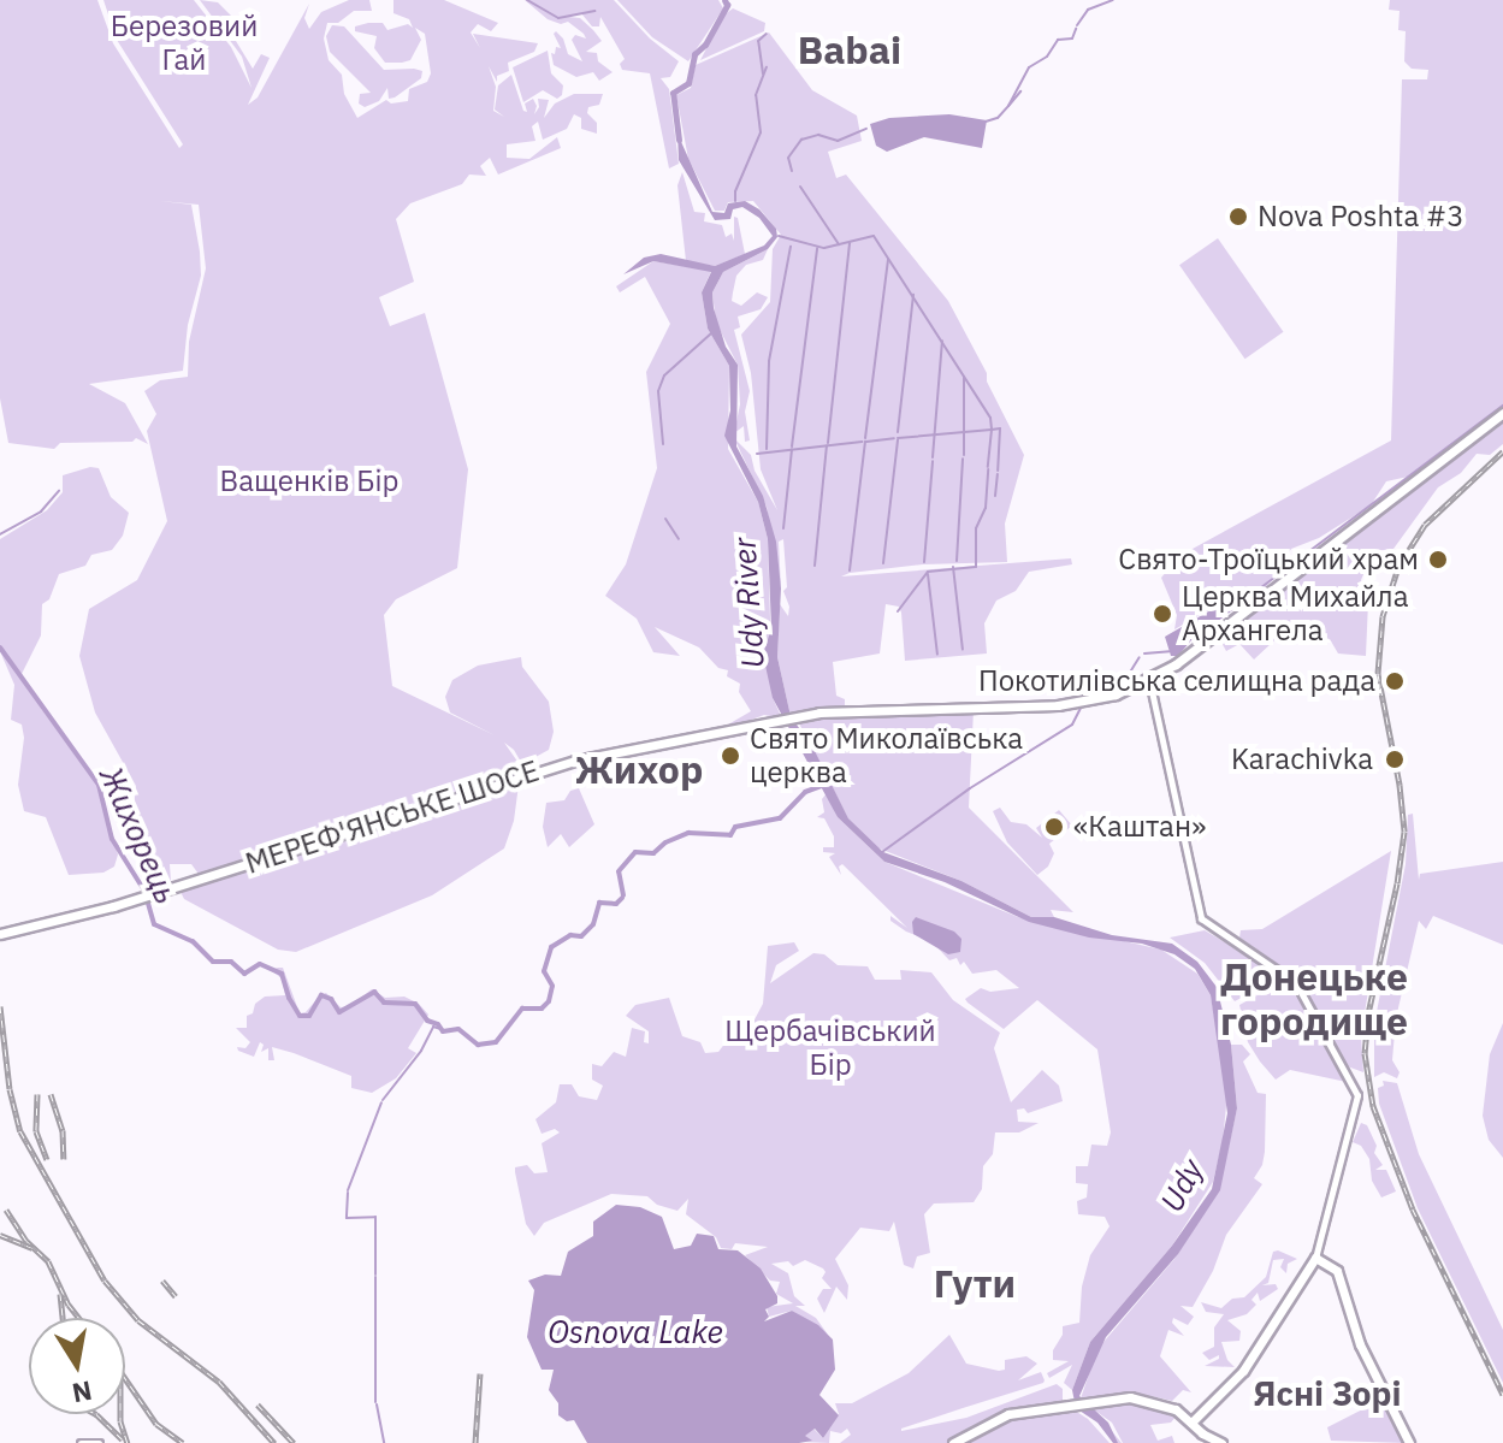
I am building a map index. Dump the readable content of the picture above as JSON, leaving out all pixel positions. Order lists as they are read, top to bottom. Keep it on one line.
{"streets":{"main road":["МЕРЕФ'ЯНСЬКЕ ШОСЕ"]},"districts":["Babai","Жихор","Донецьке городище","Гути","Ясні Зорі"],"water":["Udy River","Жихорець","Udy","Osnova Lake"],"parks":["Березовий Гай","Ващенків Бір","Щербачівський Бір"],"places":["Nova Poshta #3","Свято-Троїцький храм","Церква Михайла Архангела","Покотилівська селищна рада","Свято Миколаївська церква","Karachivka","«Каштан»"],"north":"bottom"}
